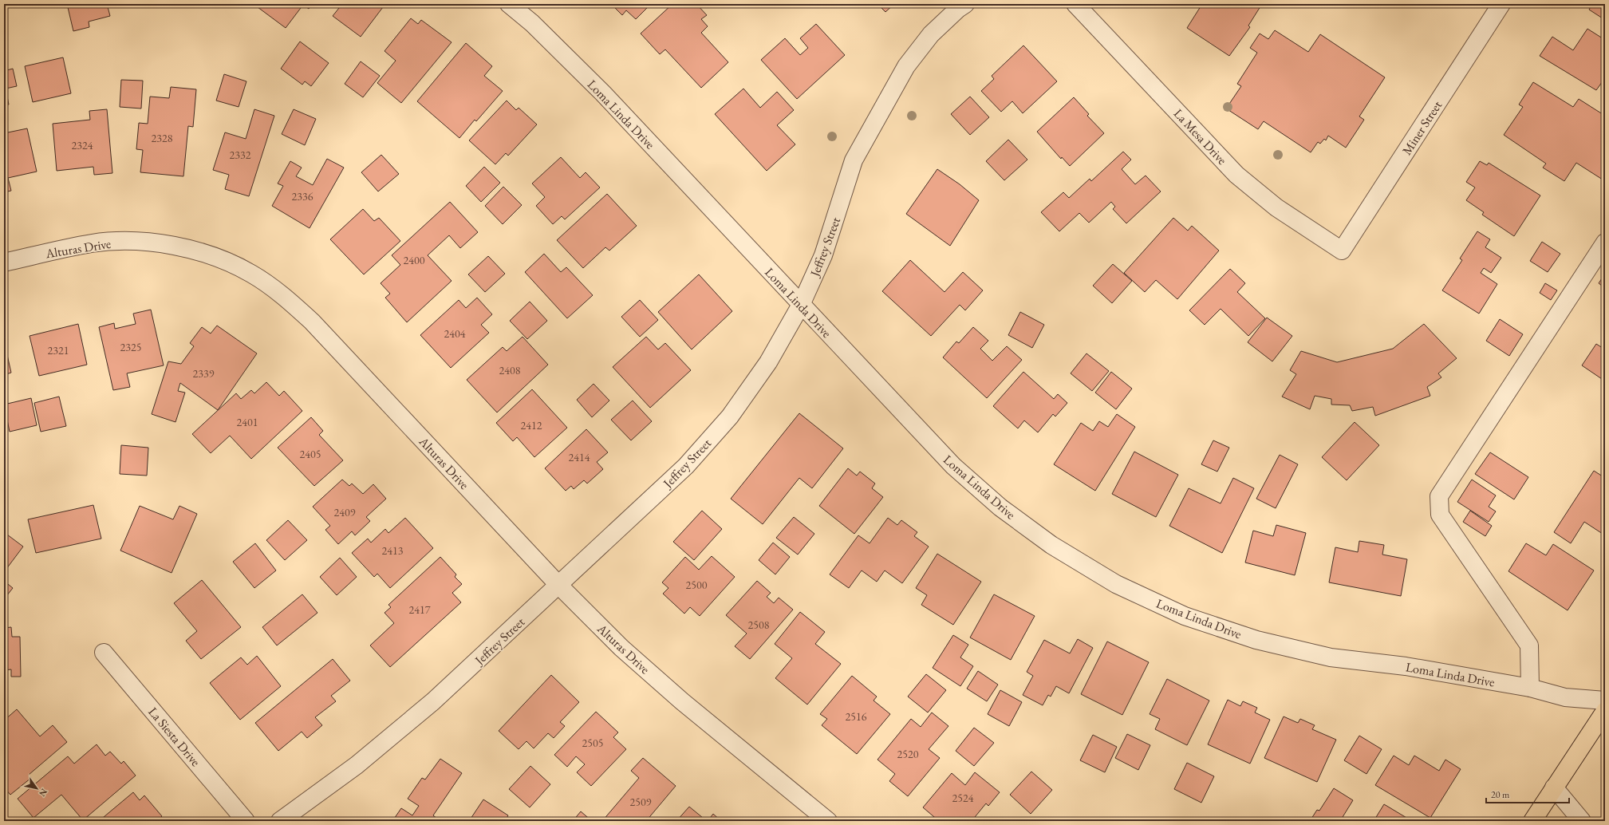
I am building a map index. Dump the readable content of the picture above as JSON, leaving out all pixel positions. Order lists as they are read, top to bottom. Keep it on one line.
{"streets":{"street":["Loma Linda Drive","Miner Street","La Mesa Drive","Jeffrey Street","Alturas Drive","La Siesta Drive"]},"crossings":[["Loma Linda Drive","Jeffrey Street"],["Miner Street","La Mesa Drive"],["Jeffrey Street","Alturas Drive"]],"house_numbers":["2328","2324","2332","2336","2400","2404","2325","2321","2408","2339","2401","2412","2405","2414","2409","2413","2500","2417","2508","2516","2505","2520","2524","2509"],"scale_bar":"20 m","north":"bottom right"}
